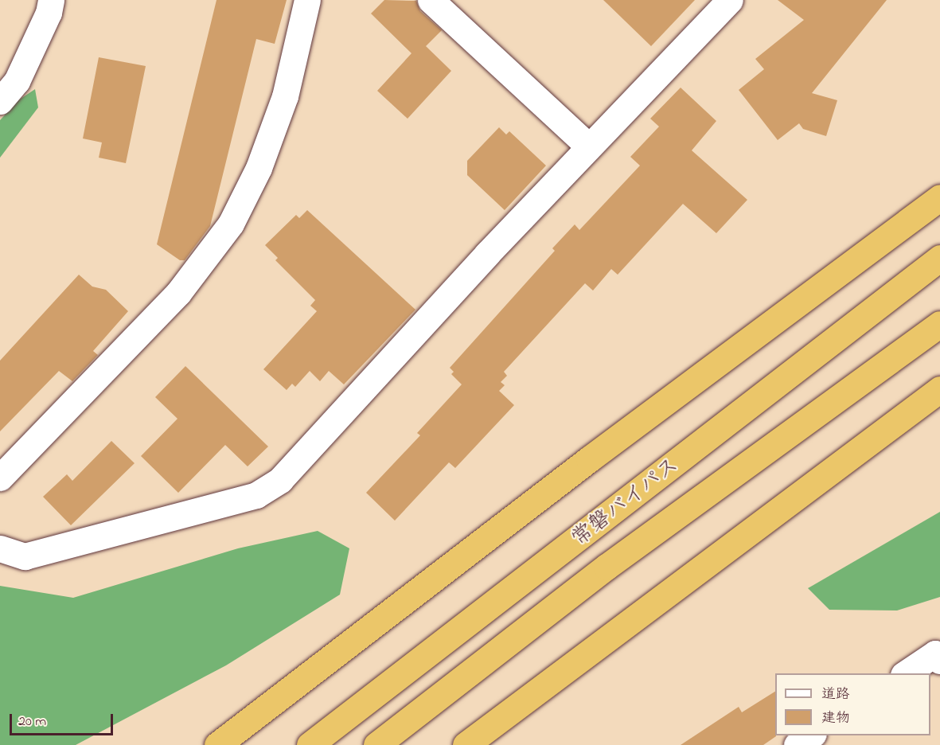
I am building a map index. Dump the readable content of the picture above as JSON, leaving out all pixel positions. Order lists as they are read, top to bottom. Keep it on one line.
{"streets":{"highway":["常磐バイパス"]},"legend":["道路","建物"],"scale_bar":"20 m"}
